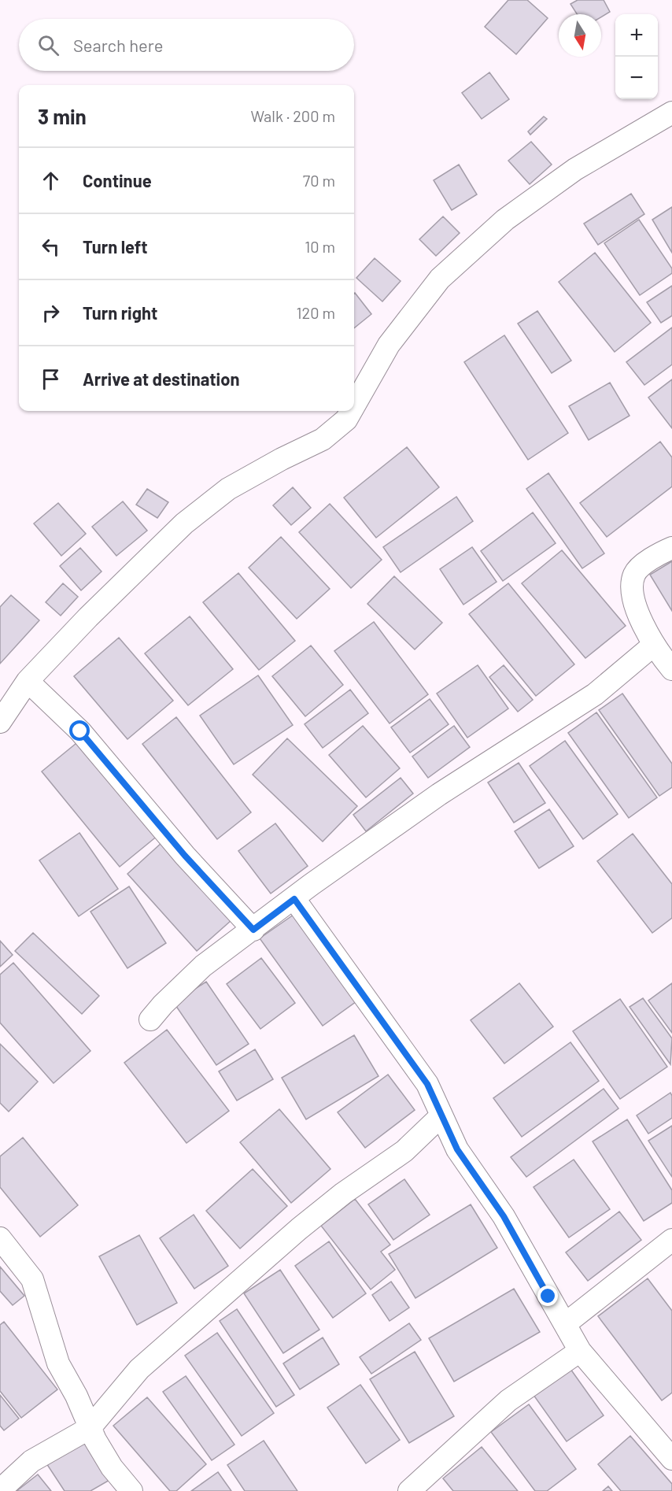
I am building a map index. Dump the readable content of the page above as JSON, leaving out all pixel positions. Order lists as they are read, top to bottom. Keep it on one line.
{"north":"bottom","page":{"map_buttons":["+","−"],"search":"Search here","heading":["3 min","Walk · 200 m"],"list":[["Continue","70 m"],["Turn left","10 m"],["Turn right","120 m"],"Arrive at destination"]}}
